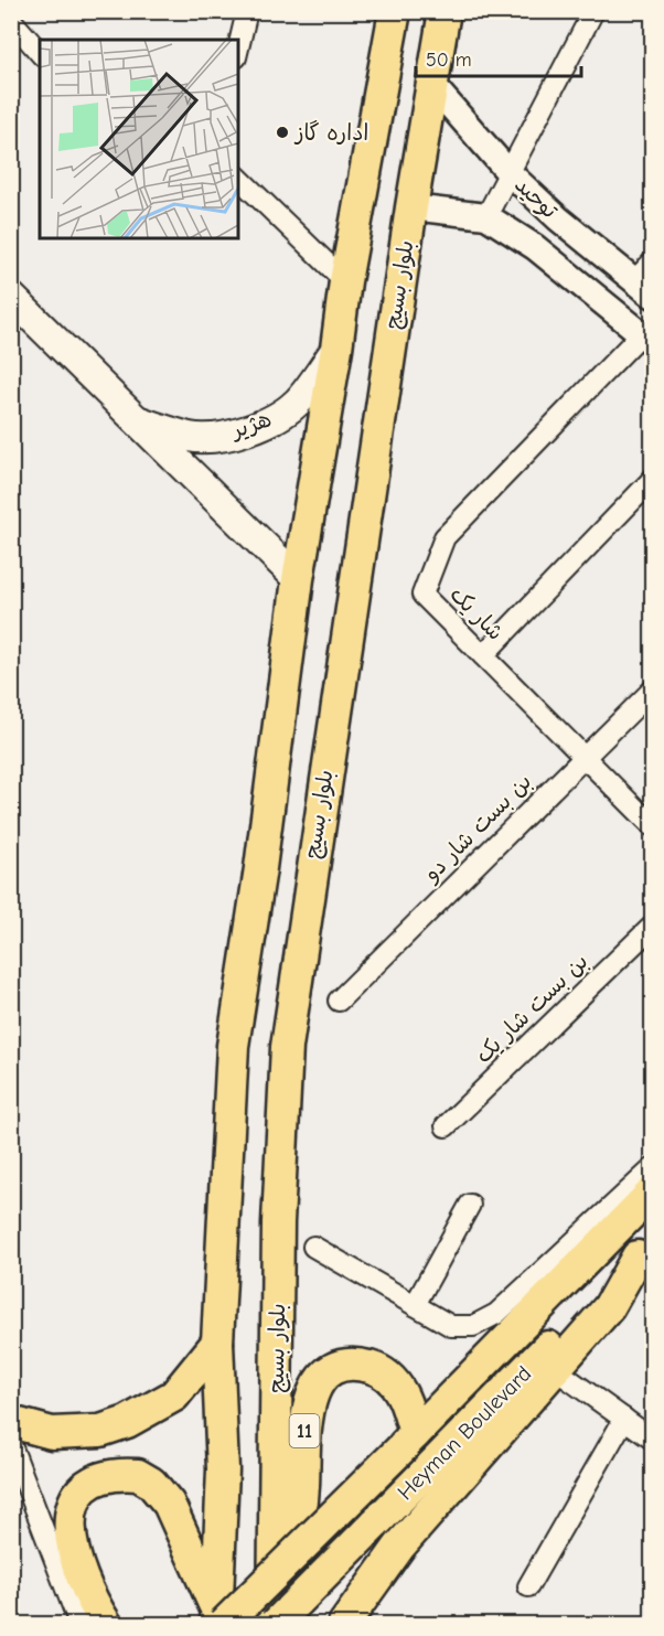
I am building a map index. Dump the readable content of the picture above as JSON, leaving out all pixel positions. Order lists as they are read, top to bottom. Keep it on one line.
{"streets":{"main road":["بلوار بسیج","هژیر","11","Heyman Boulevard"],"street":["توحید","شار یک","بن بست شار دو","بن بست شار یک"]},"crossings":[["توحید","بلوار بسیج"],["توحید","شار یک"],["بلوار بسیج","Heyman Boulevard"],["شار یک","بن بست شار دو"],["11","Heyman Boulevard"]],"places":["اداره گاز"],"scale_bar":"50 m"}
